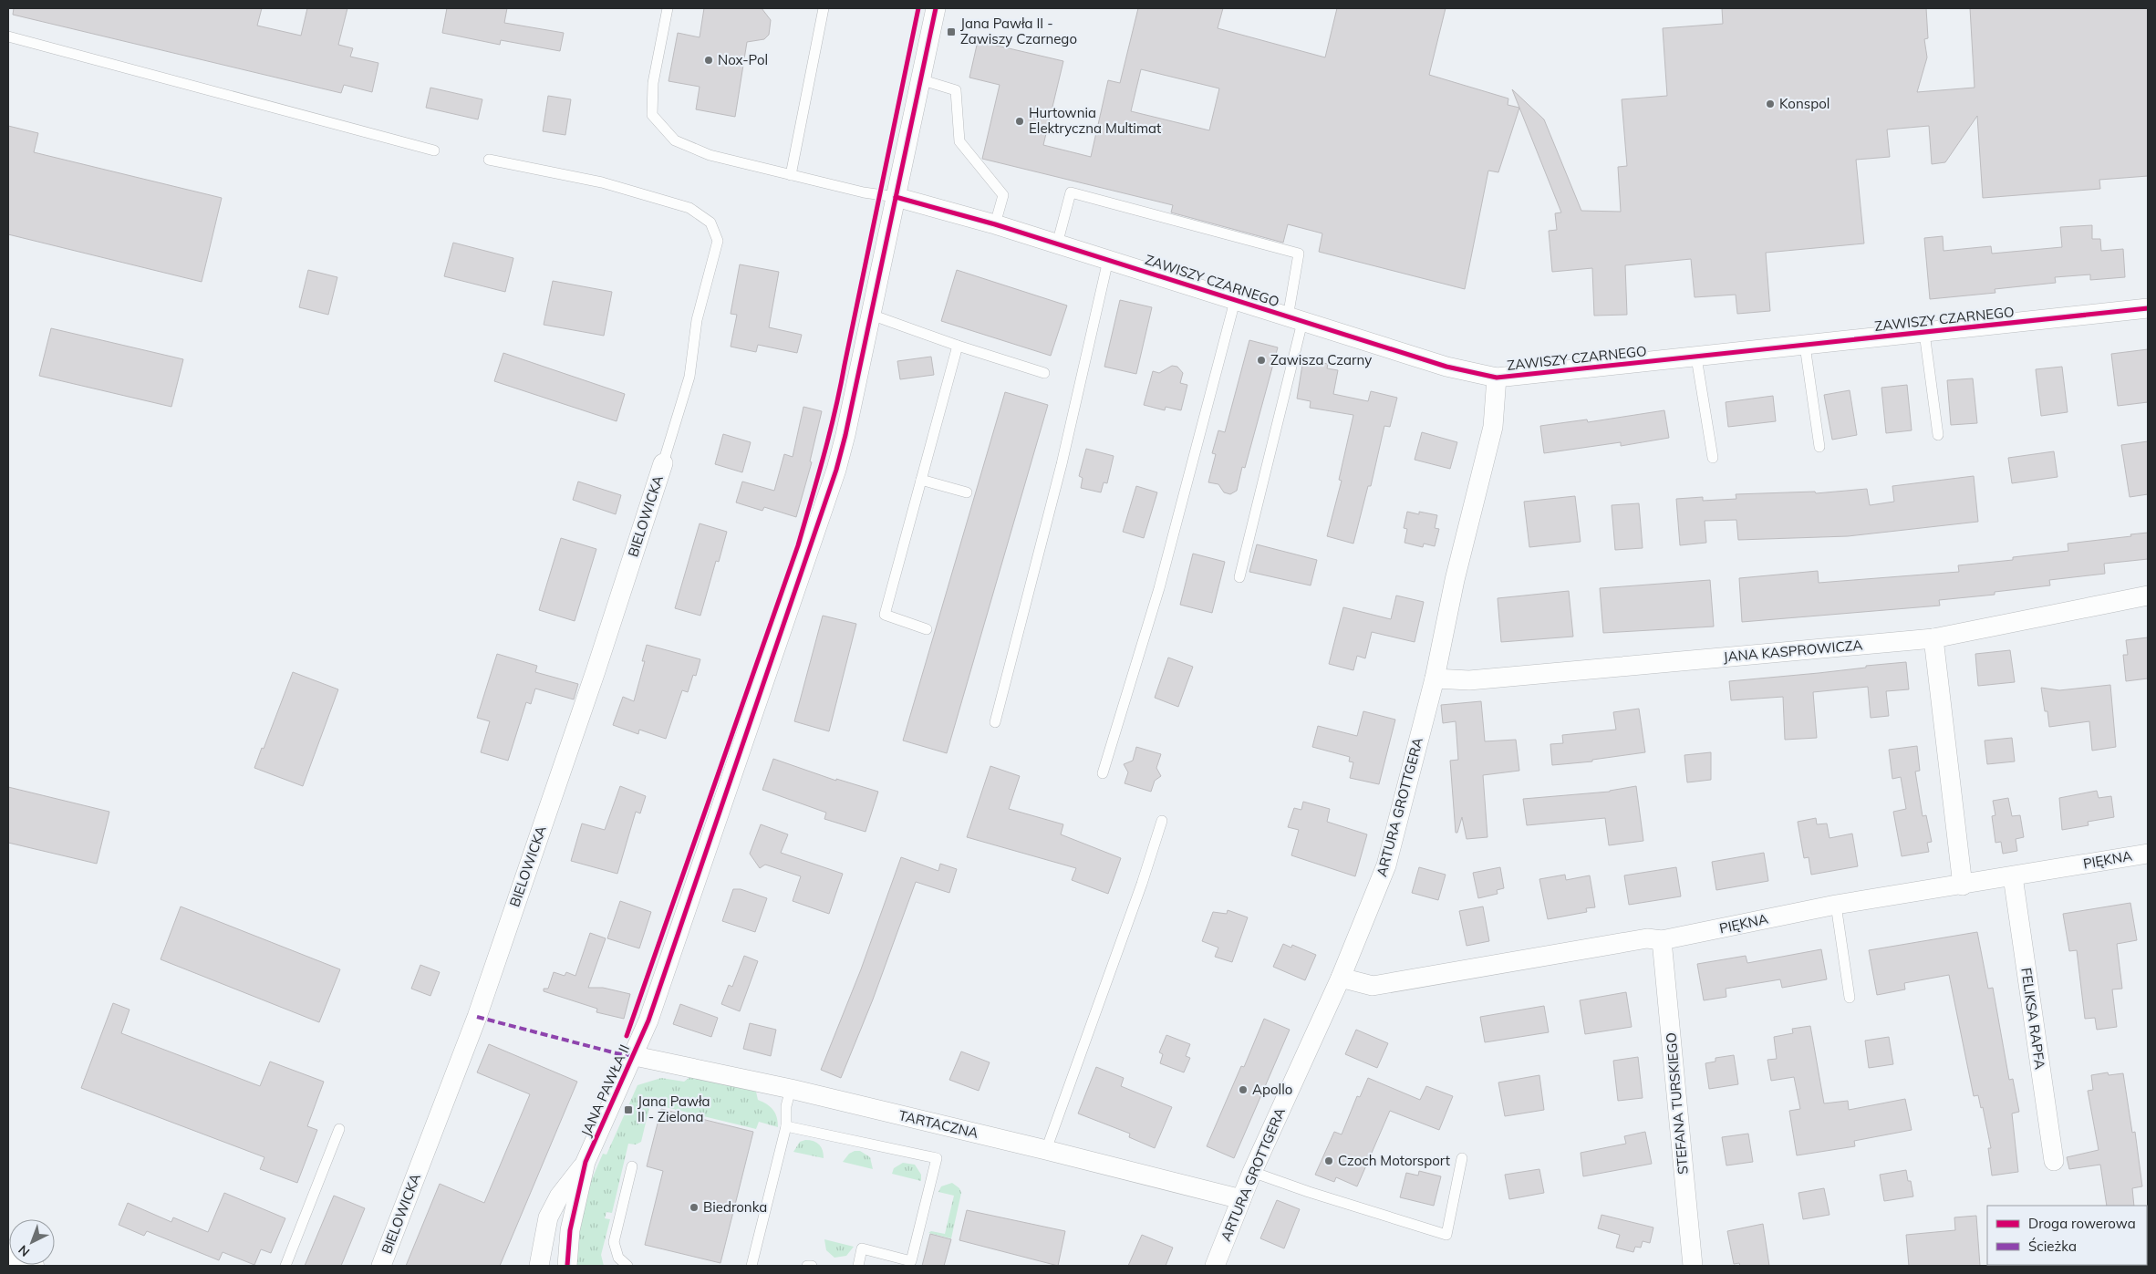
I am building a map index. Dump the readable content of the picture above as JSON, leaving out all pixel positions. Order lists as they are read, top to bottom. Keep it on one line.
{"streets":{"street":["ZAWISZY CZARNEGO","BIELOWICKA","JANA KASPROWICZA","ARTURA GROTTGERA","PIĘKNA","FELIKSA RAPFA","JANA PAWŁA II","STEFANA TURSKIEGO","TARTACZNA"]},"crossings":[["ZAWISZY CZARNEGO","ARTURA GROTTGERA"],["ZAWISZY CZARNEGO","JANA PAWŁA II"],["JANA KASPROWICZA","ARTURA GROTTGERA"],["ARTURA GROTTGERA","PIĘKNA"],["ARTURA GROTTGERA","TARTACZNA"],["PIĘKNA","FELIKSA RAPFA"],["PIĘKNA","STEFANA TURSKIEGO"],["JANA PAWŁA II","TARTACZNA"]],"places":{"transit":["Jana Pawła II - Zawiszy Czarnego","Jana Pawła II - Zielona"],"other":["Nox-Pol","Konspol","Hurtownia Elektryczna Multimat","Zawisza Czarny","Apollo","Czoch Motorsport","Biedronka"]},"legend":["Droga rowerowa","Ścieżka"],"north":"bottom left"}
